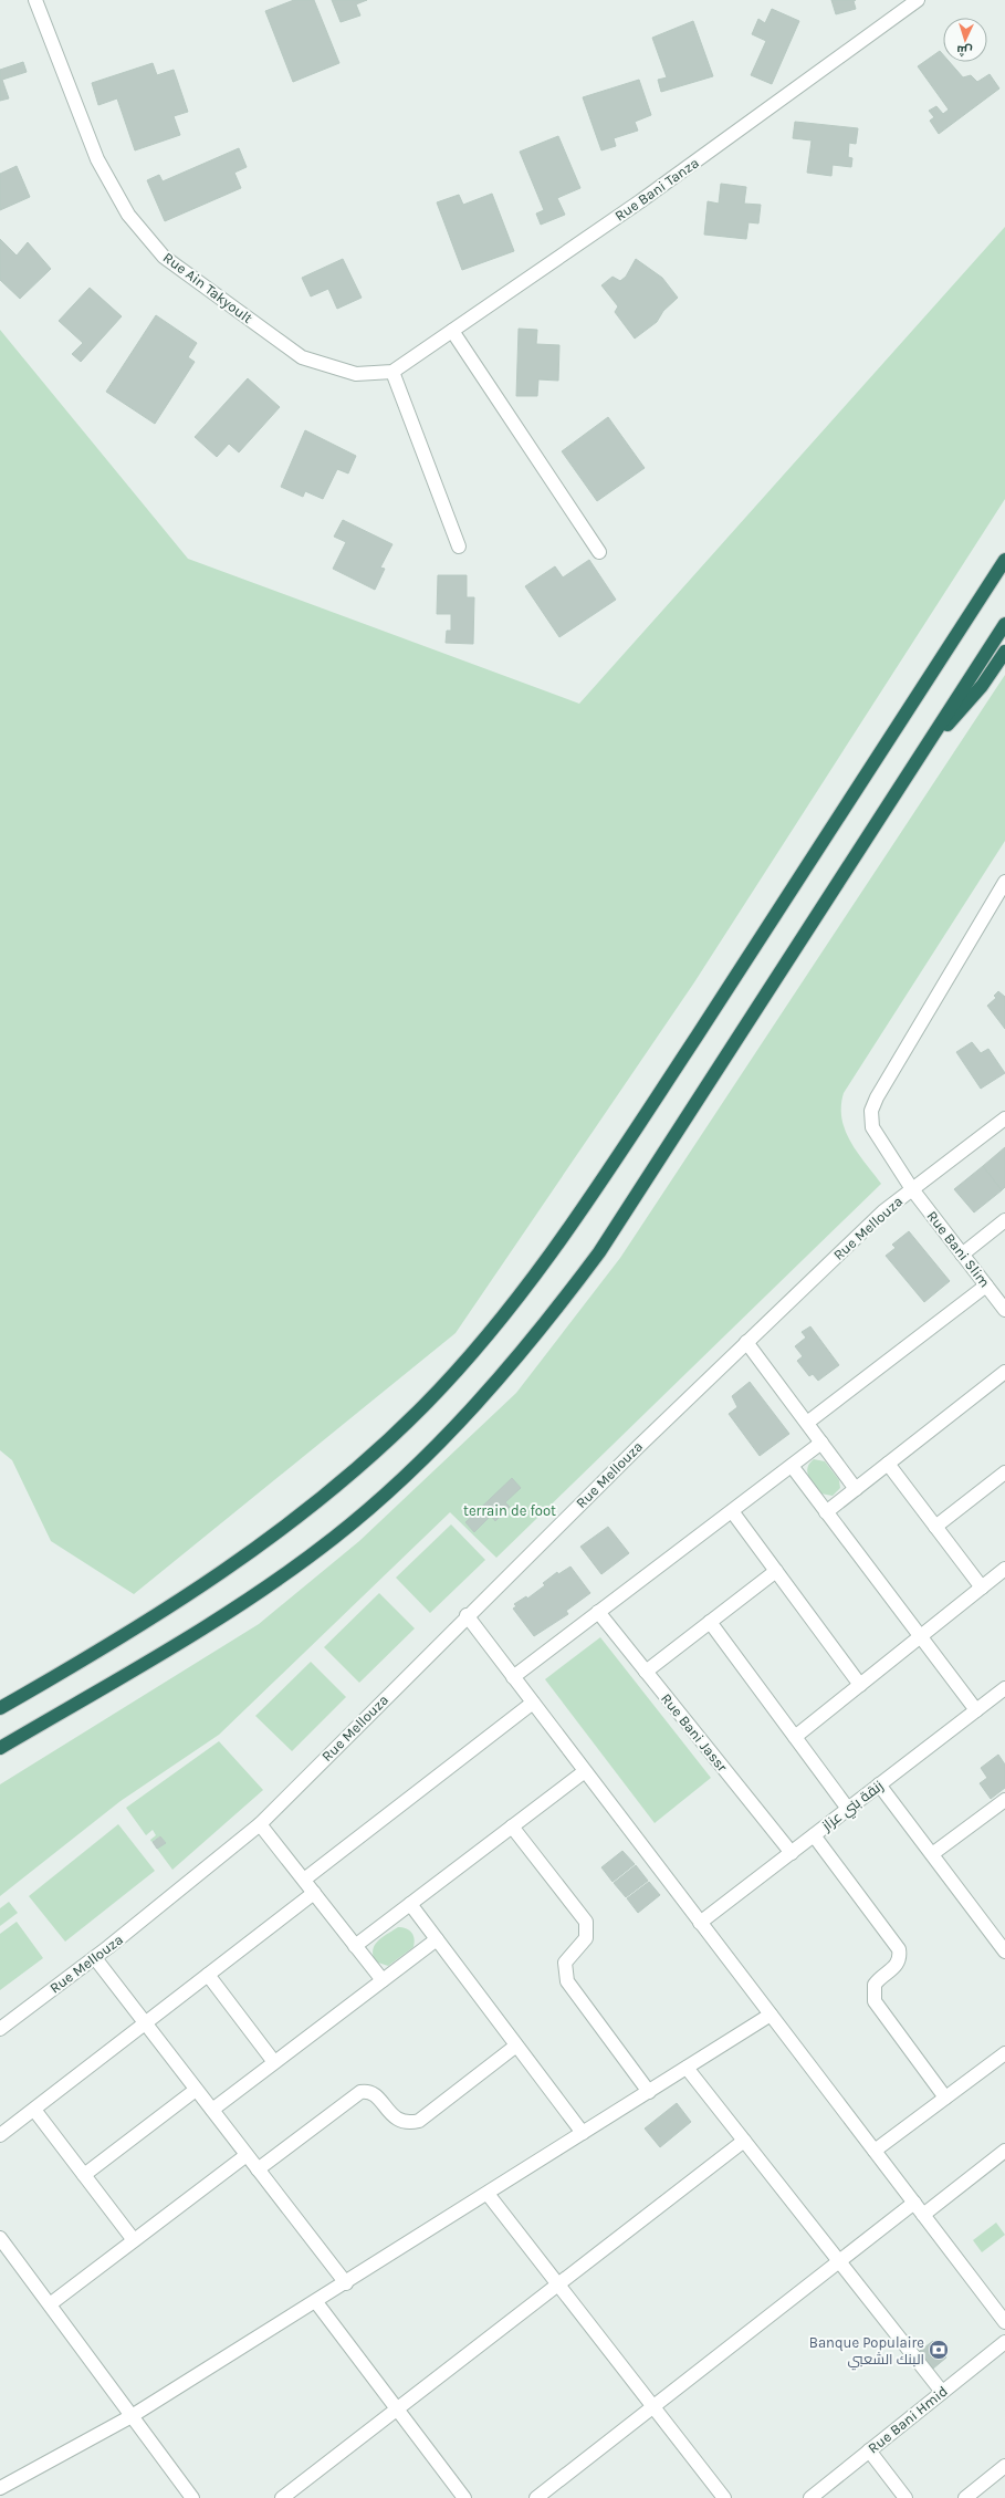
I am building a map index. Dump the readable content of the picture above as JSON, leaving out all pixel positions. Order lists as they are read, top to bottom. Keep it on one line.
{"streets":{"street":["Rue Bani Tanza","Rue Ain Takyoult","Rue Mellouza","Rue Bani Slim","Rue Bani Jassr","زنقة بني عزاز","Rue Bani Hmid"]},"crossings":[["Rue Bani Tanza","Rue Ain Takyoult"],["Rue Mellouza","Rue Bani Slim"],["Rue Bani Jassr","زنقة بني عزاز"]],"parks":["terrain de foot"],"places":{"bank":["Banque Populaire البنك الشعبي"]},"north":"bottom"}
